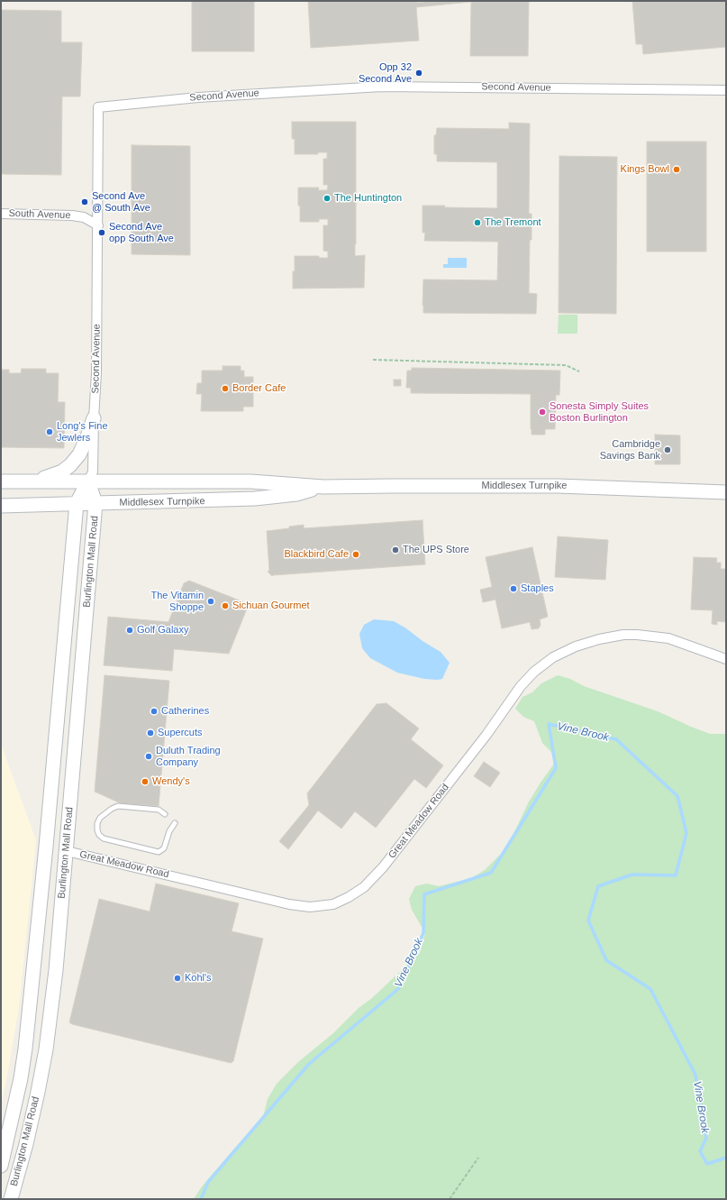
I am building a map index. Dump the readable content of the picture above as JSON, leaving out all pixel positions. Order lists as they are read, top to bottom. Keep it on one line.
{"streets":{"main road":["Middlesex Turnpike","Burlington Mall Road"],"street":["Second Avenue","South Avenue","Great Meadow Road"]},"crossings":[["Second Avenue","South Avenue"],["Second Avenue","Middlesex Turnpike"],["Middlesex Turnpike","Burlington Mall Road"],["Burlington Mall Road","Great Meadow Road"]],"water":["Vine Brook"],"places":["Opp 32 Second Ave","Kings Bowl","The Huntington","Second Ave @ South Ave","The Tremont","Second Ave opp South Ave","Border Cafe","Sonesta Simply Suites Boston Burlington","Long's Fine Jewlers","Cambridge Savings Bank","The UPS Store","Blackbird Cafe","Staples","The Vitamin Shoppe","Sichuan Gourmet","Golf Galaxy","Catherines","Supercuts","Duluth Trading Company","Wendy's","Kohl's"]}
